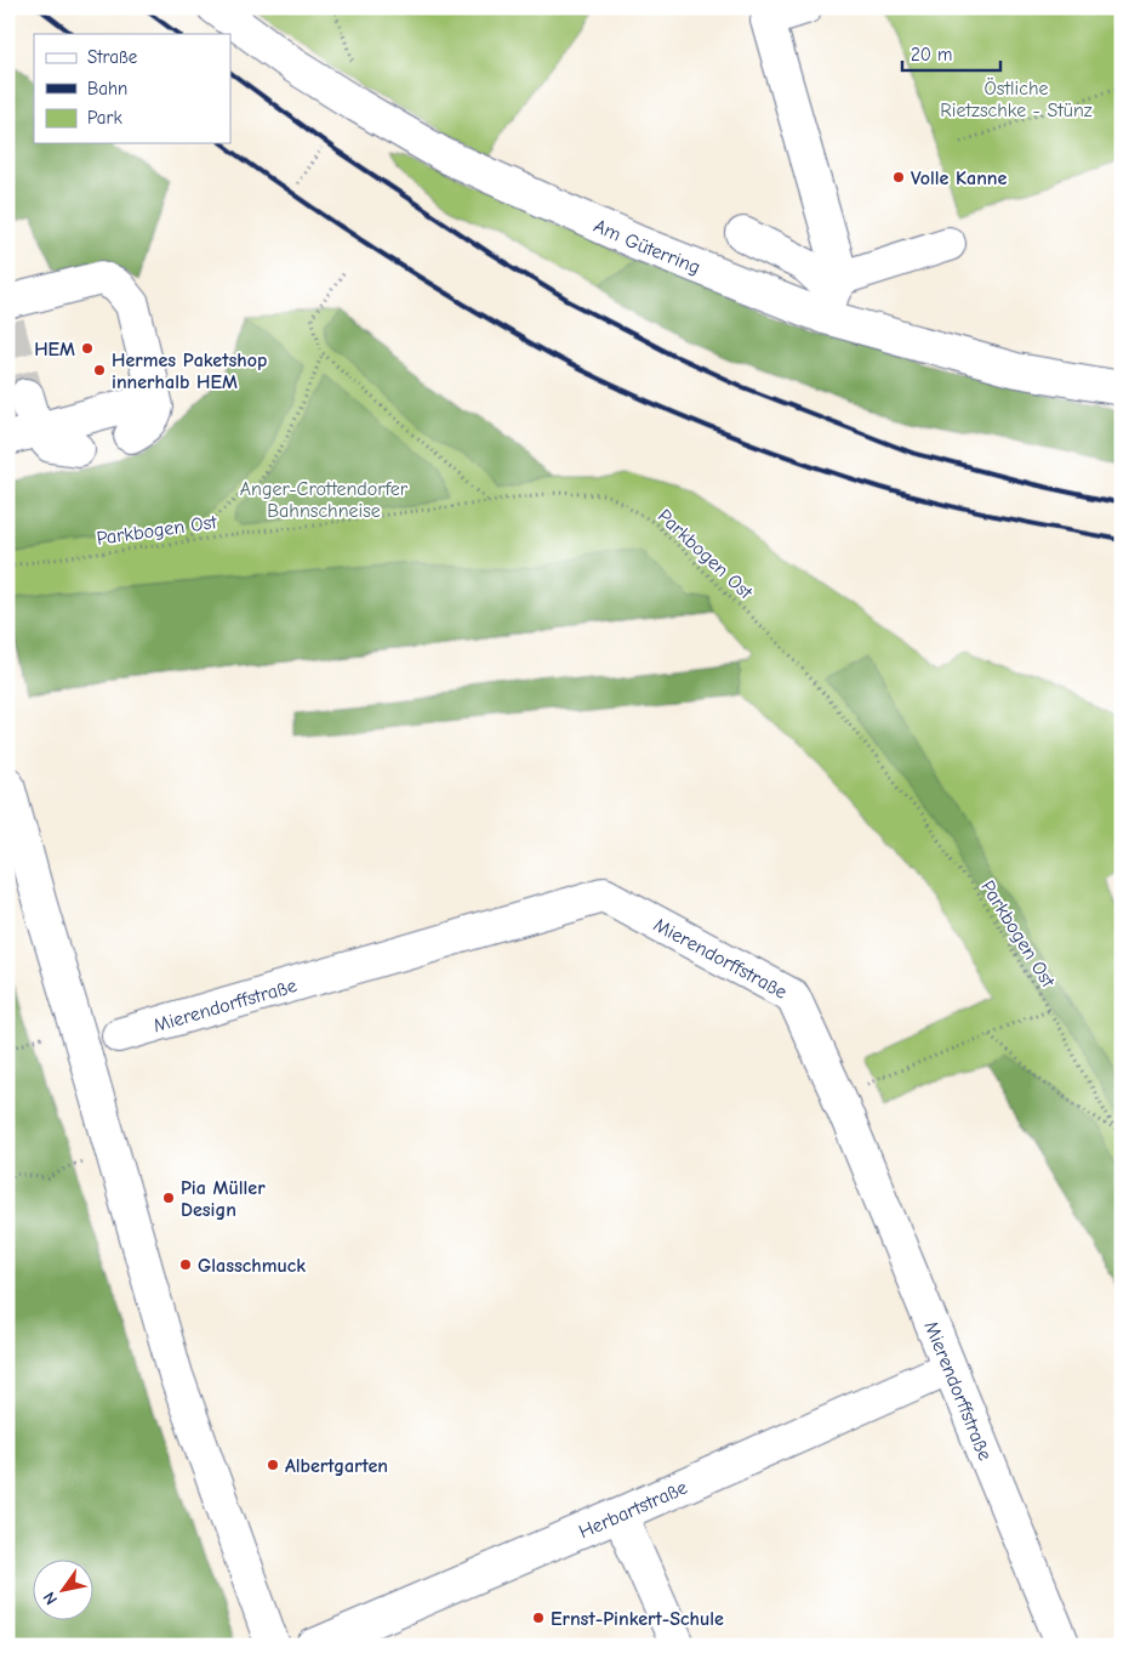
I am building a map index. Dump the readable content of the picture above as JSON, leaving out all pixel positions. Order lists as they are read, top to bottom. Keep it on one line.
{"streets":{"street":["Am Güterring","Mierendorffstraße","Herbartstraße"],"path":["Parkbogen Ost"]},"crossings":[["Mierendorffstraße","Herbartstraße"]],"parks":["Östliche Rietzschke - Stünz","Anger-Crottendorfer Bahnschneise"],"places":["Volle Kanne","HEM","Hermes Paketshop innerhalb HEM","Pia Müller Design","Glasschmuck","Albertgarten","Ernst-Pinkert-Schule"],"legend":["Straße","Bahn","Park"],"scale_bar":"20 m","north":"bottom left"}
